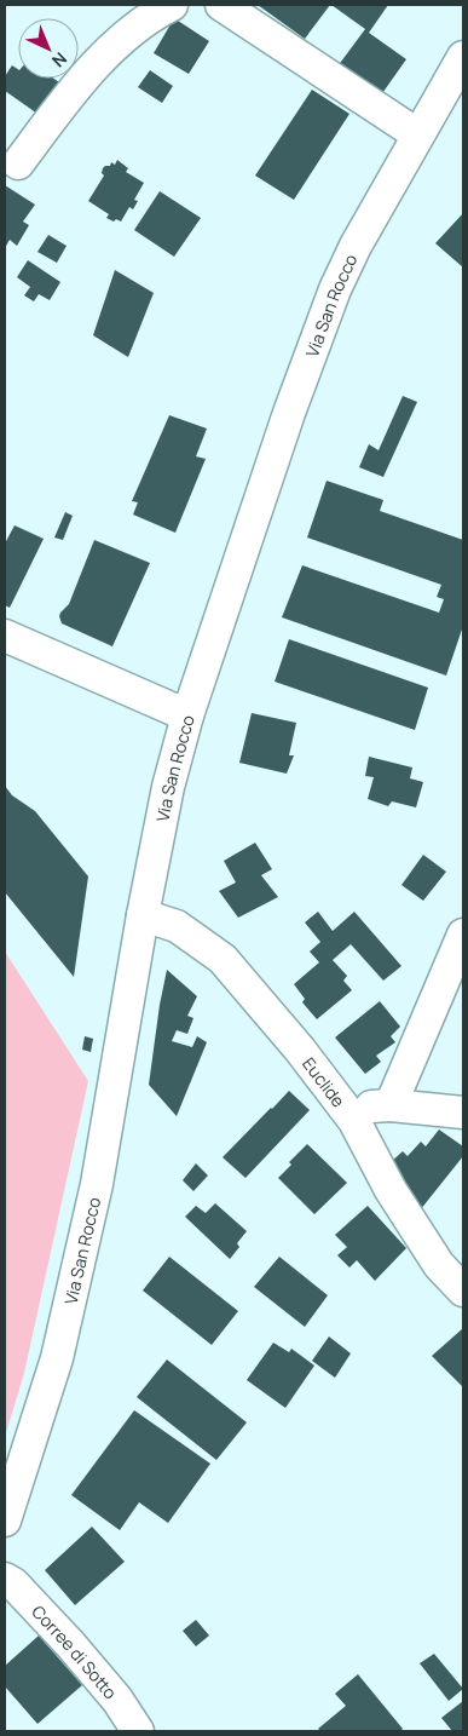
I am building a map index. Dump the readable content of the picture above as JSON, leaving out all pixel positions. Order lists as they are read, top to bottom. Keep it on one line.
{"streets":{"street":["Via San Rocco","Euclide","Corree di Sotto"]},"crossings":[["Via San Rocco","Euclide"]],"north":"bottom right"}
